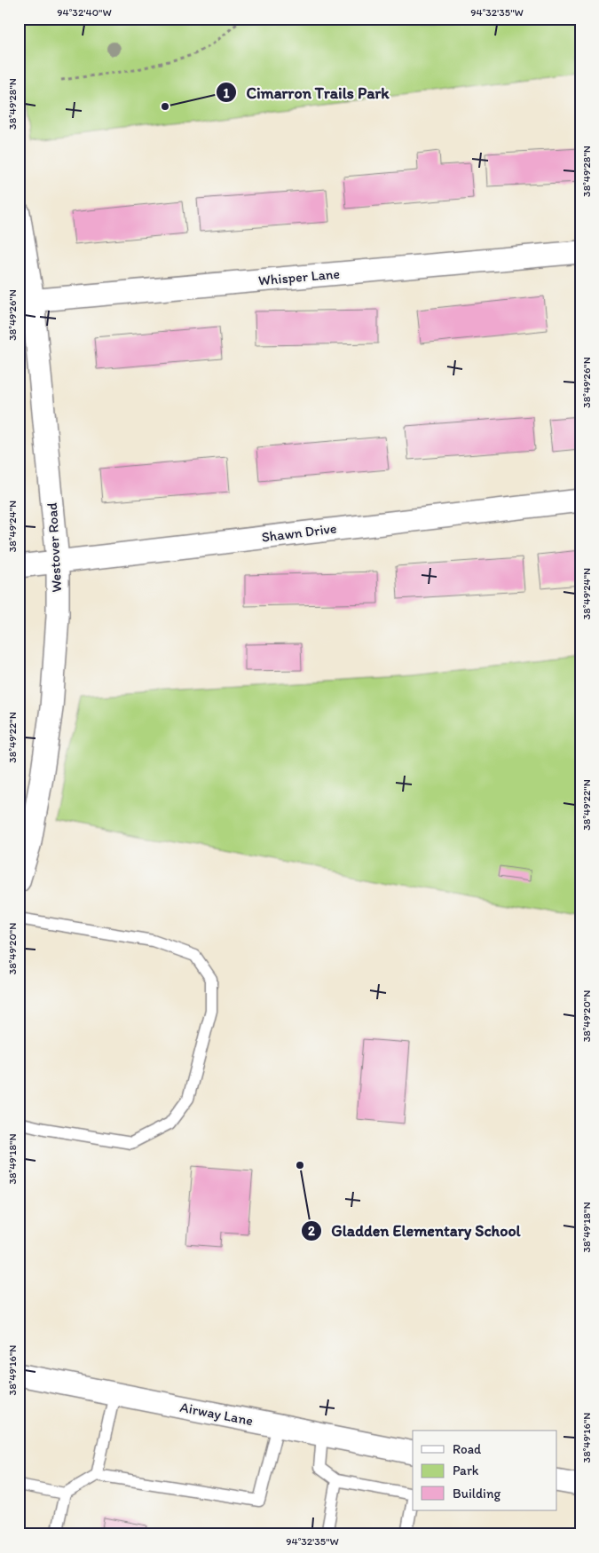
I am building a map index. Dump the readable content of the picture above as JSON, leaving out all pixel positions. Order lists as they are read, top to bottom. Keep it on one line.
{"streets":{"street":["Whisper Lane","Shawn Drive","Westover Road","Airway Lane"]},"crossings":[["Whisper Lane","Westover Road"],["Shawn Drive","Westover Road"]],"places":["Cimarron Trails Park","Gladden Elementary School"],"legend":["Road","Park","Building"],"coordinates":["94°32'40\"W","94°32'35\"W","38°49'28\"N","38°49'26\"N","38°49'24\"N","38°49'22\"N","38°49'20\"N","38°49'18\"N","38°49'16\"N"]}
